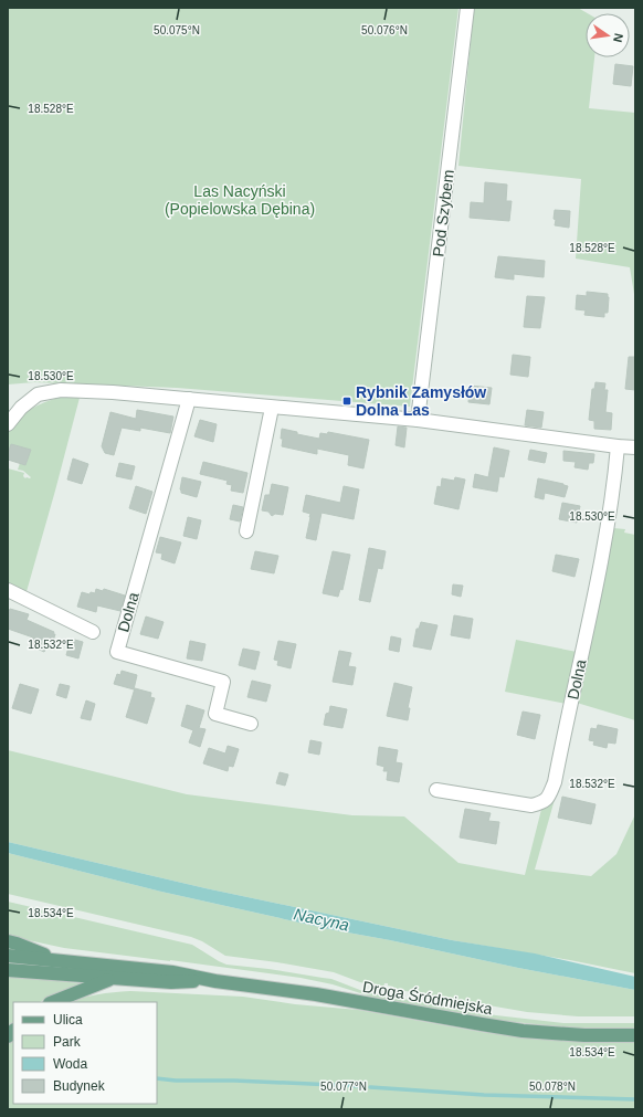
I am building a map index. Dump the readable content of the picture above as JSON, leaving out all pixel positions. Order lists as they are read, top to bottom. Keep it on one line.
{"streets":{"main road":["Droga Śródmiejska"],"street":["Pod Szybem","Dolna"]},"water":["Nacyna"],"parks":["Las Nacyński (Popielowska Dębina)"],"places":{"transit":["Rybnik Zamysłów Dolna Las"]},"legend":["Ulica","Park","Woda","Budynek"],"north":"right","coordinates":["50.075°N","50.076°N","18.528°E","18.530°E","18.532°E","18.534°E","50.077°N","50.078°N"]}
